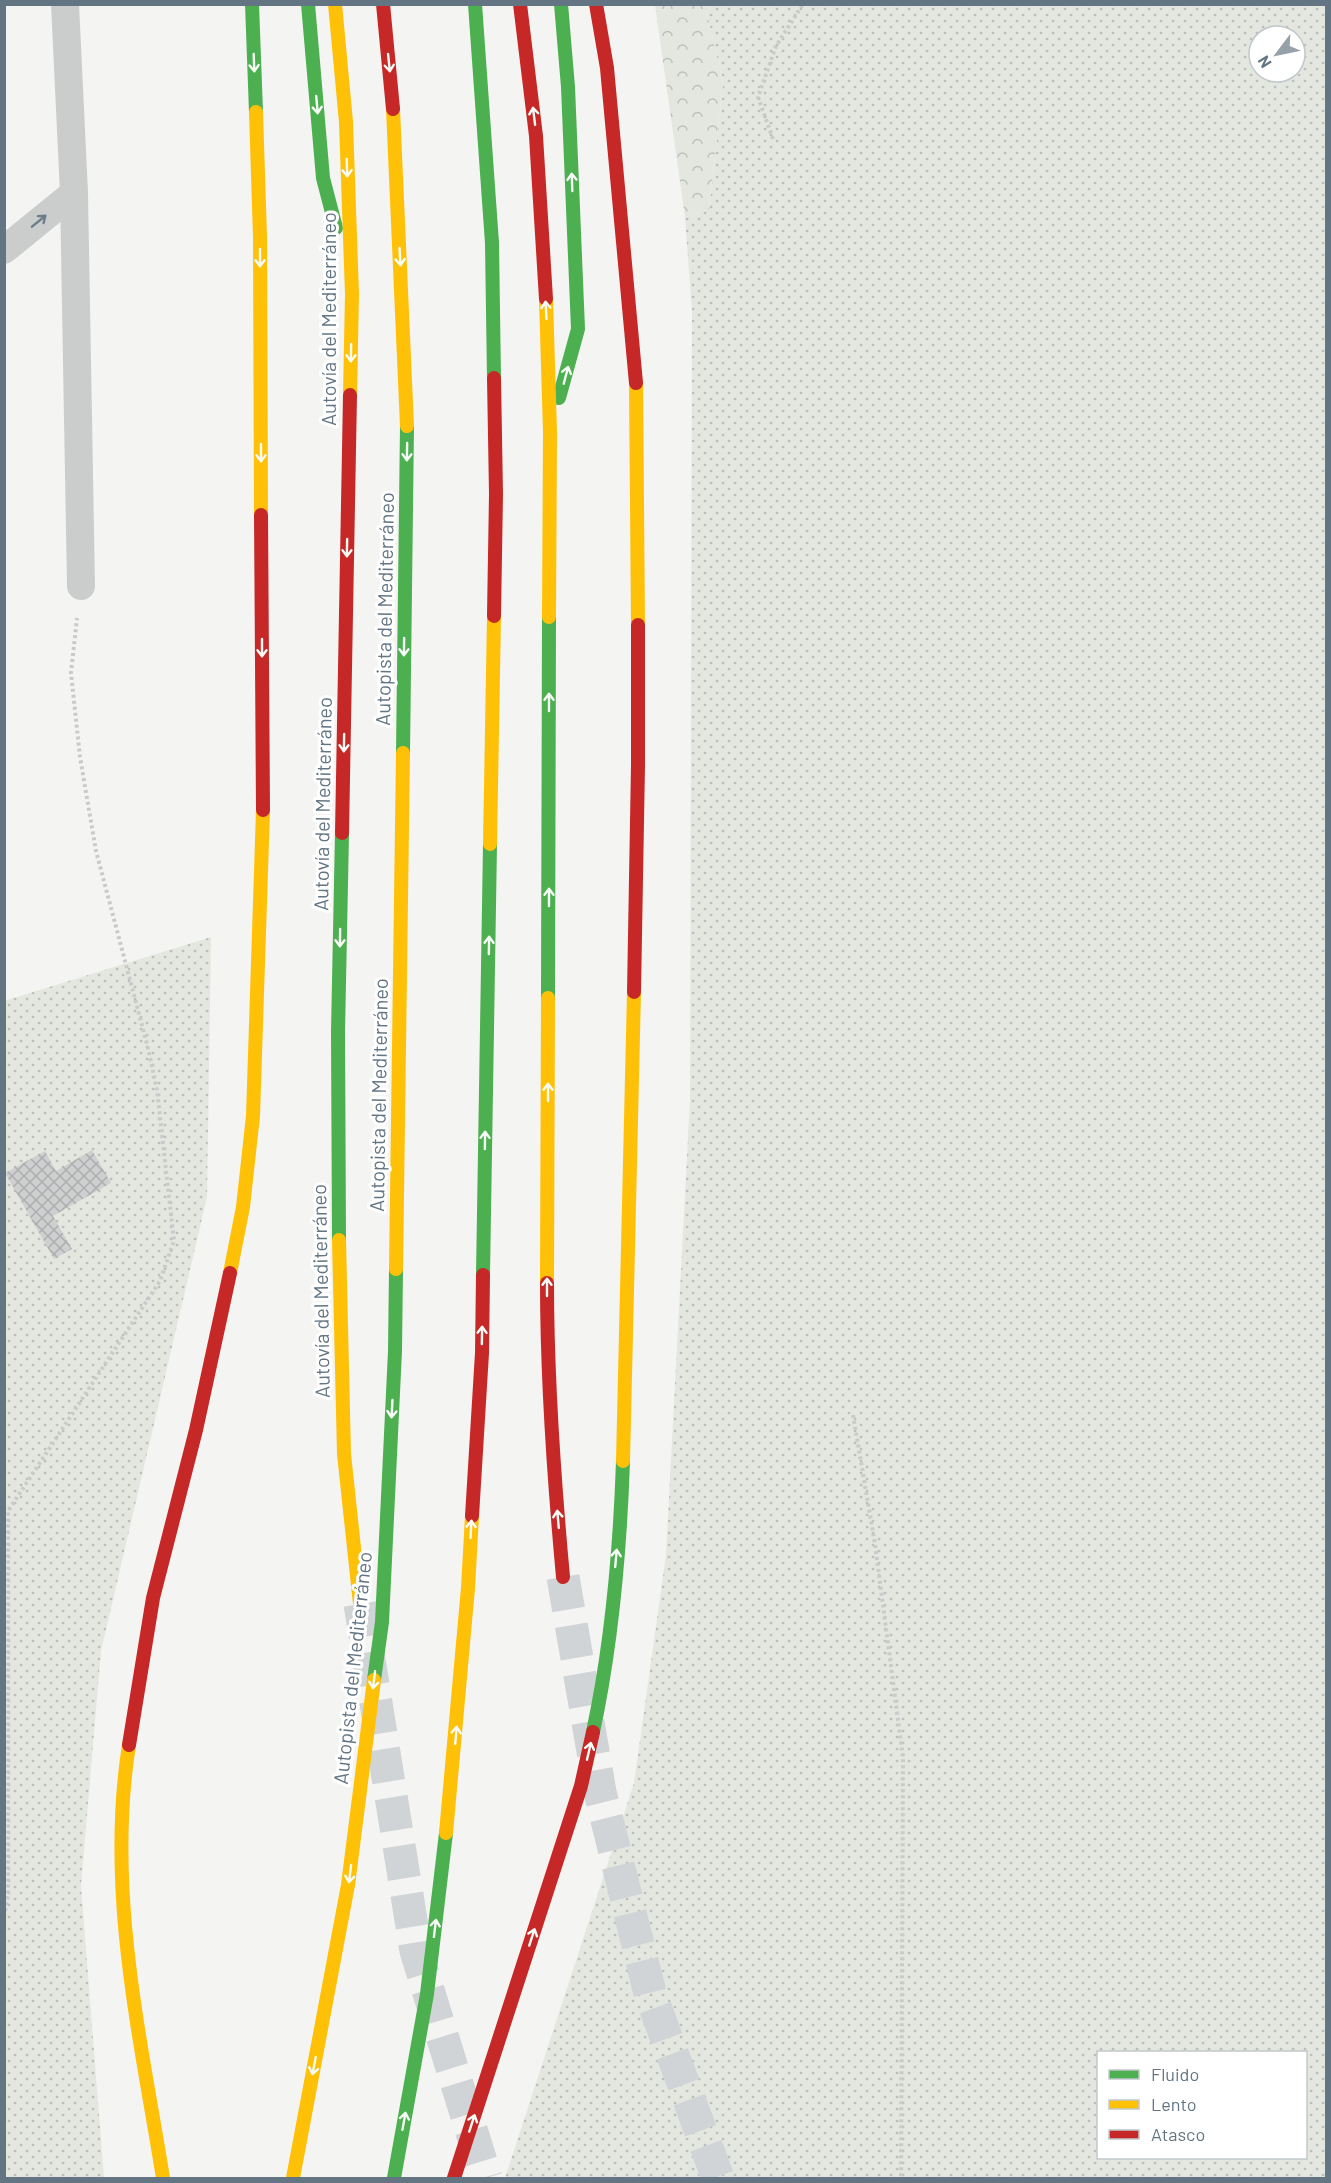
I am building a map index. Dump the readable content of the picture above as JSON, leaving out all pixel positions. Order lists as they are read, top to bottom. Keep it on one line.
{"streets":{"highway":["Autovía del Mediterráneo","Autopista del Mediterráneo"]},"legend":["Fluido","Lento","Atasco"],"north":"bottom left"}
